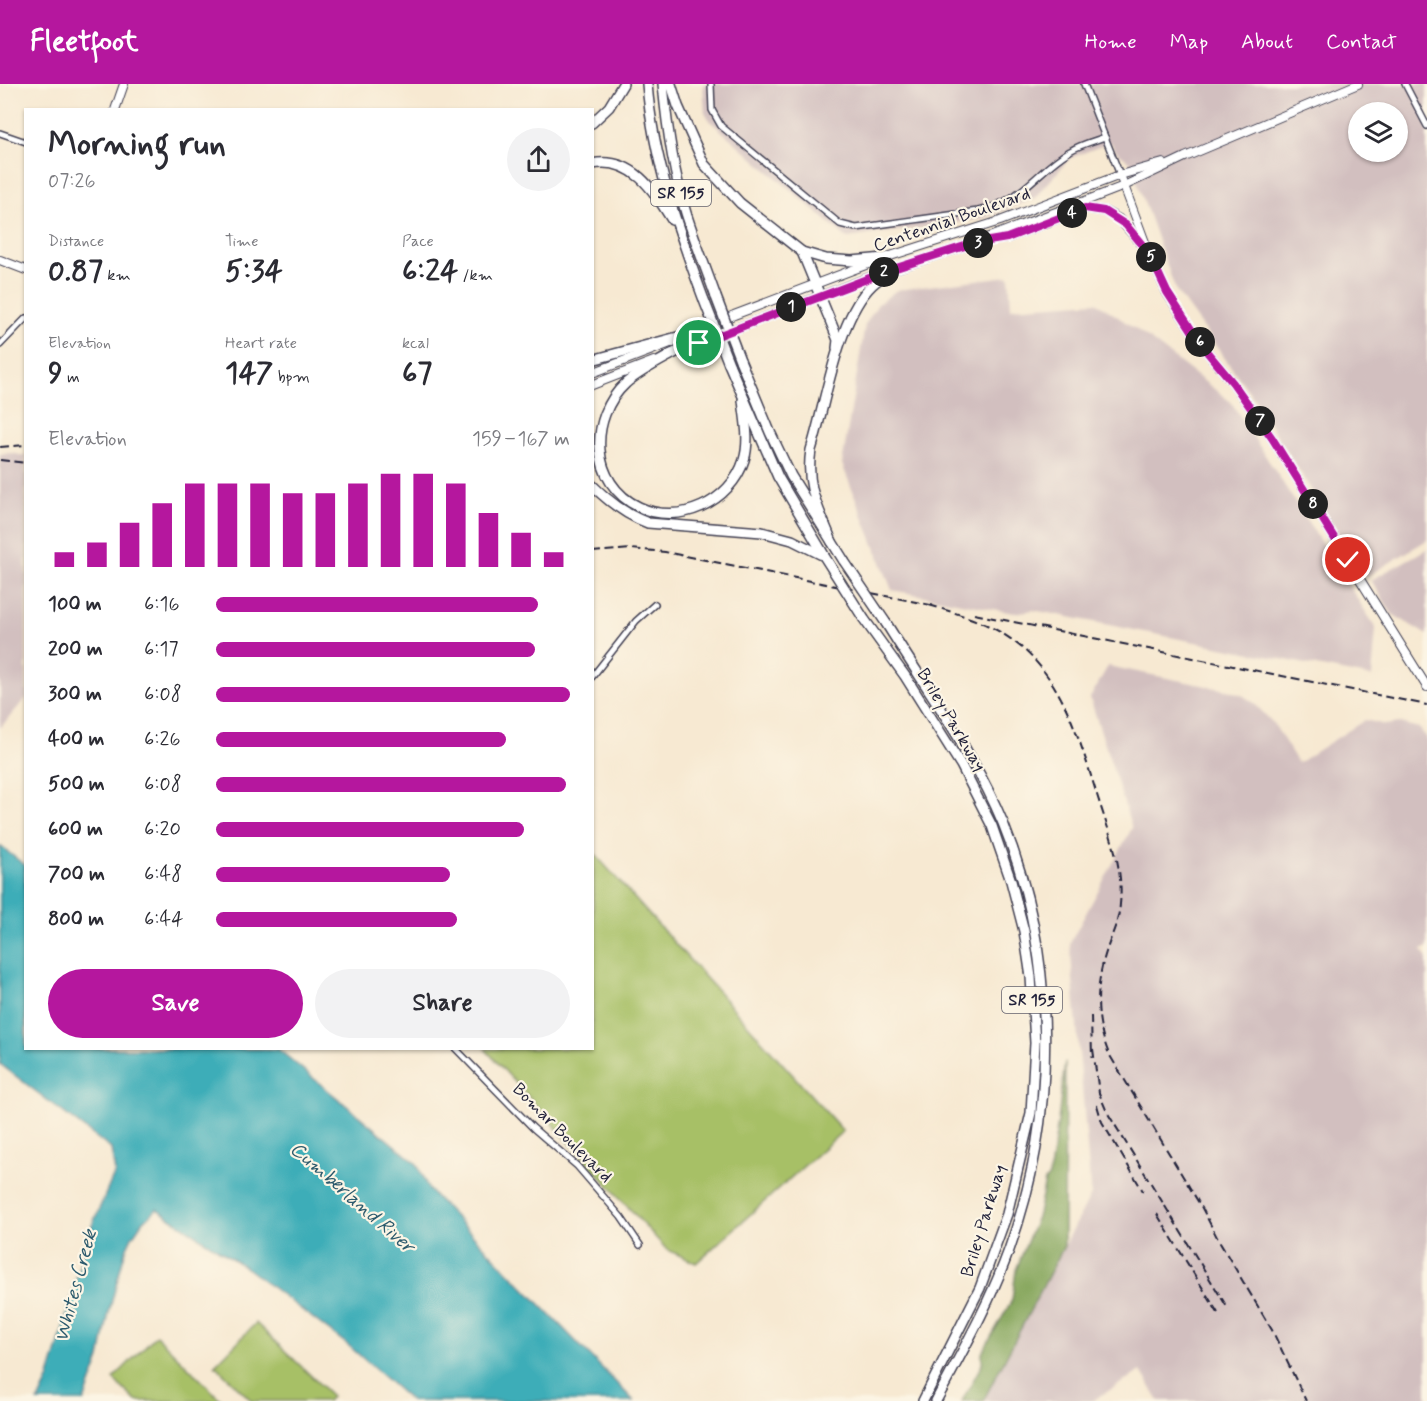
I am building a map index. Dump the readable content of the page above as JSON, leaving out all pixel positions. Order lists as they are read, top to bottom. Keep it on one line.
{"streets":{"highway":["SR 155","Briley Parkway"],"main road":["Centennial Boulevard"],"street":["Bomar Boulevard"]},"water":["Cumberland River","Whites Creek"],"page":{"header":"Fleetfoot","nav":["Home","Map","About","Contact"],"heading":["Morning run","07:26"],"pins":["4","3","5","2","1","6","7","8"],"stats":[["Distance","0.87 km"],["Time","5:34"],["Pace","6:24 /km"],["Elevation","9 m"],["Heart rate","147 bpm"],["kcal","67"]],"chart":["Elevation","159–167 m"],"list":[{"name":"100 m","note":"6:16"},{"name":"200 m","note":"6:17"},{"name":"300 m","note":"6:08"},{"name":"400 m","note":"6:26"},{"name":"500 m","note":"6:08"},{"name":"600 m","note":"6:20"},{"name":"700 m","note":"6:48"},{"name":"800 m","note":"6:44"}],"buttons":["Save","Share"]}}
